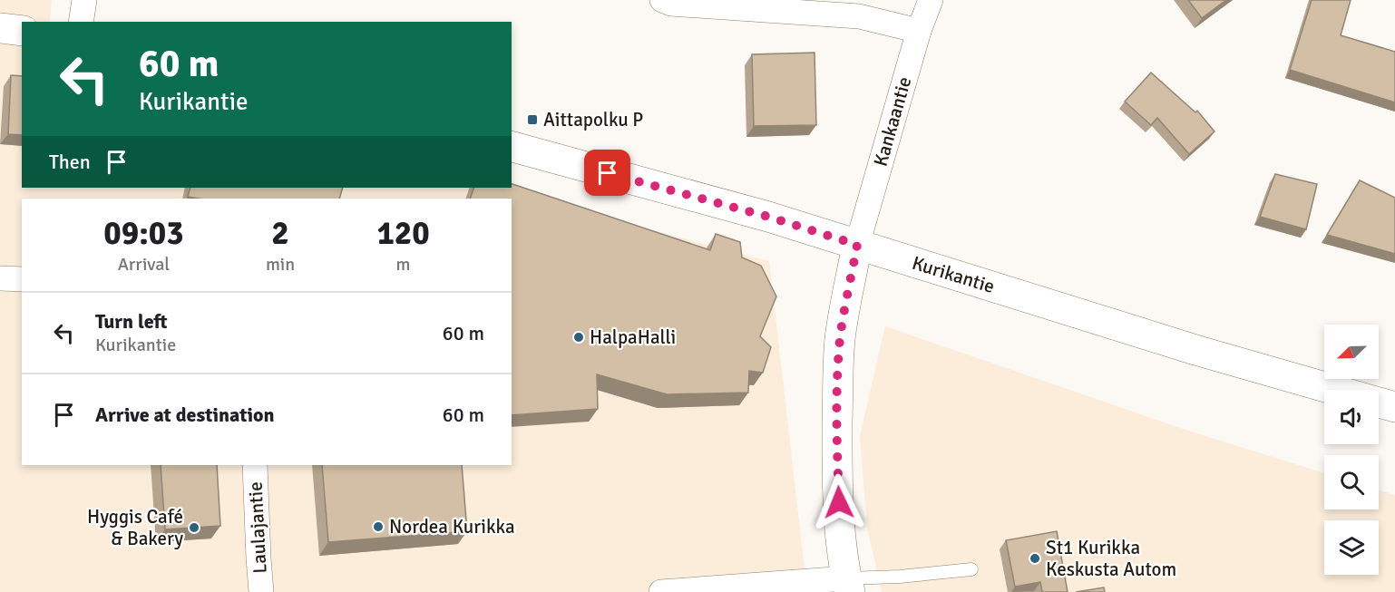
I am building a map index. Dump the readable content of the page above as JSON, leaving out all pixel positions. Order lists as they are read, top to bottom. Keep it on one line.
{"streets":{"street":["Kankaantie","Kurikantie","Laulajantie"]},"crossings":[["Kankaantie","Kurikantie"]],"places":{"transit":["Aittapolku P"],"other":["HalpaHalli","Nordea Kurikka","Hyggis Café & Bakery","St1 Kurikka Keskusta Autom"]},"north":"bottom left","page":{"turn":["60 m","Kurikantie"],"then":"Then","eta":["09:03","Arrival","2","min","120","m"],"list":[{"name":"Turn left","note":"Kurikantie","value":"60 m"},{"name":"Arrive at destination","value":"60 m"}]}}
